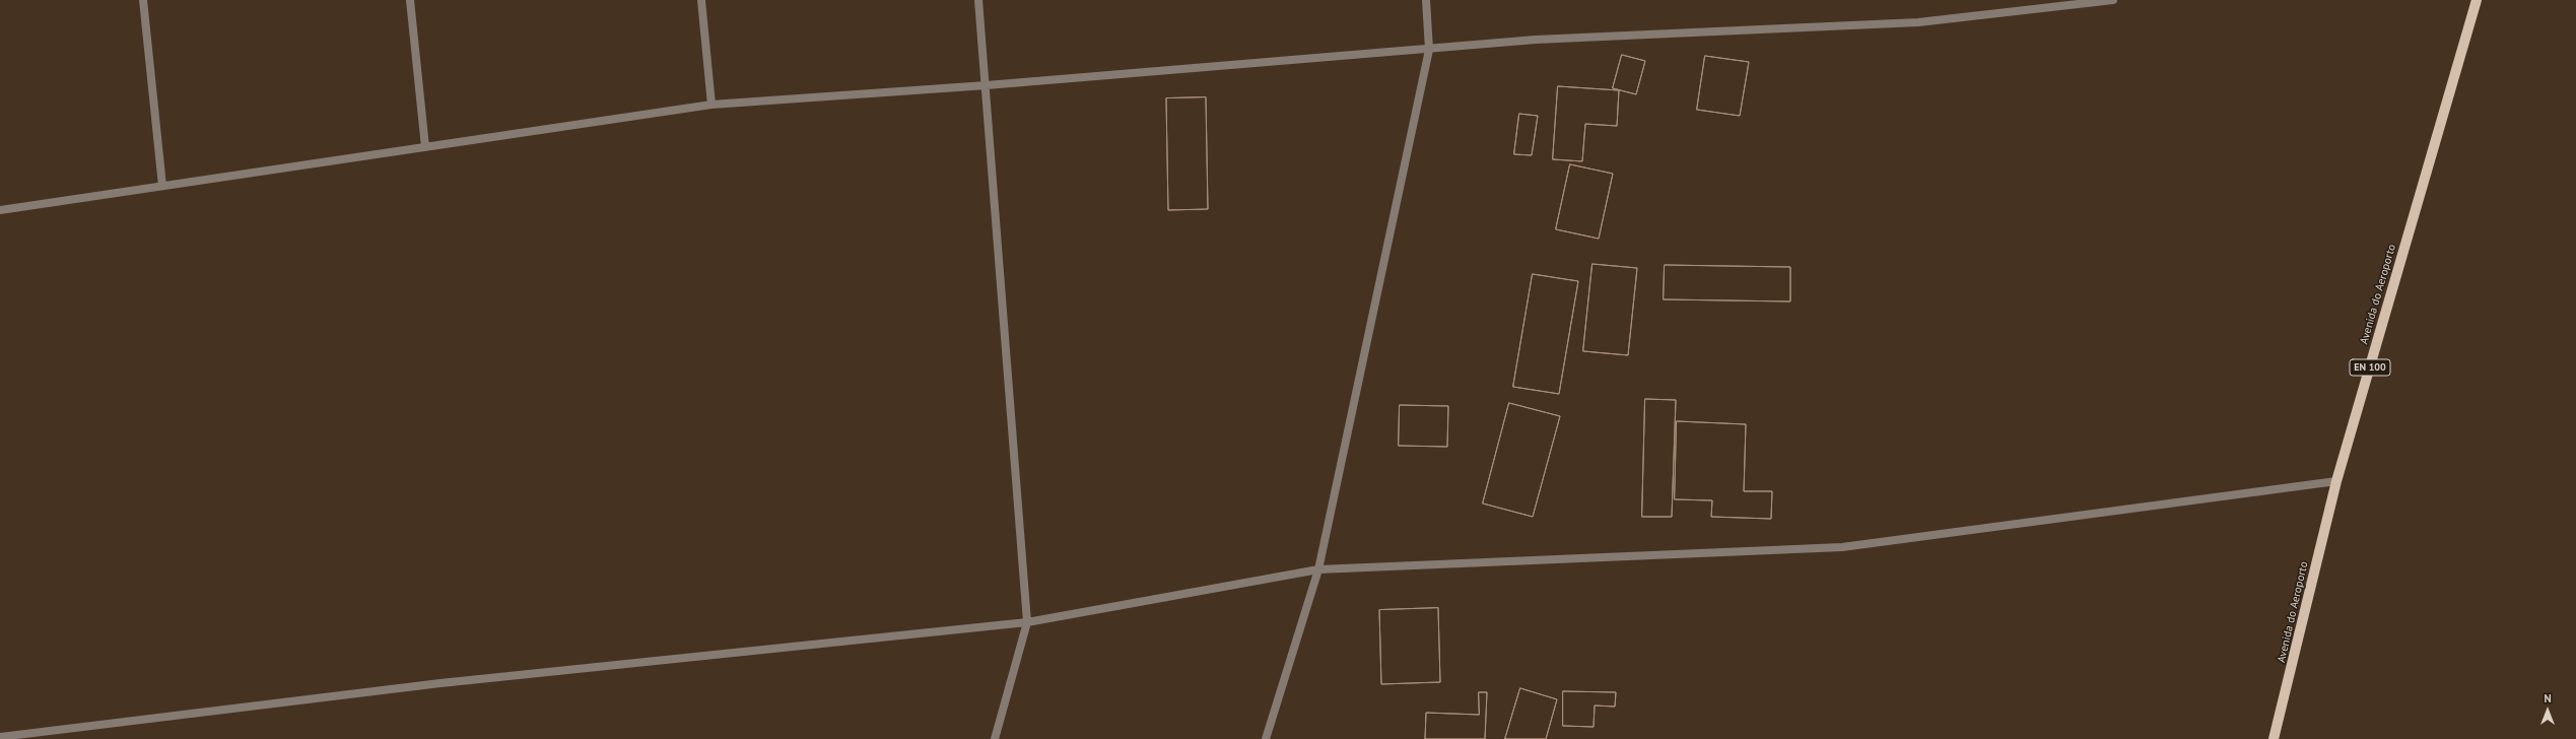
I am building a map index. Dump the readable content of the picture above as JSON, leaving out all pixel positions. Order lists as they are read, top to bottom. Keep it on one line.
{"streets":{"main road":["Avenida do Aeroporto","EN 100"]},"north":"top"}
